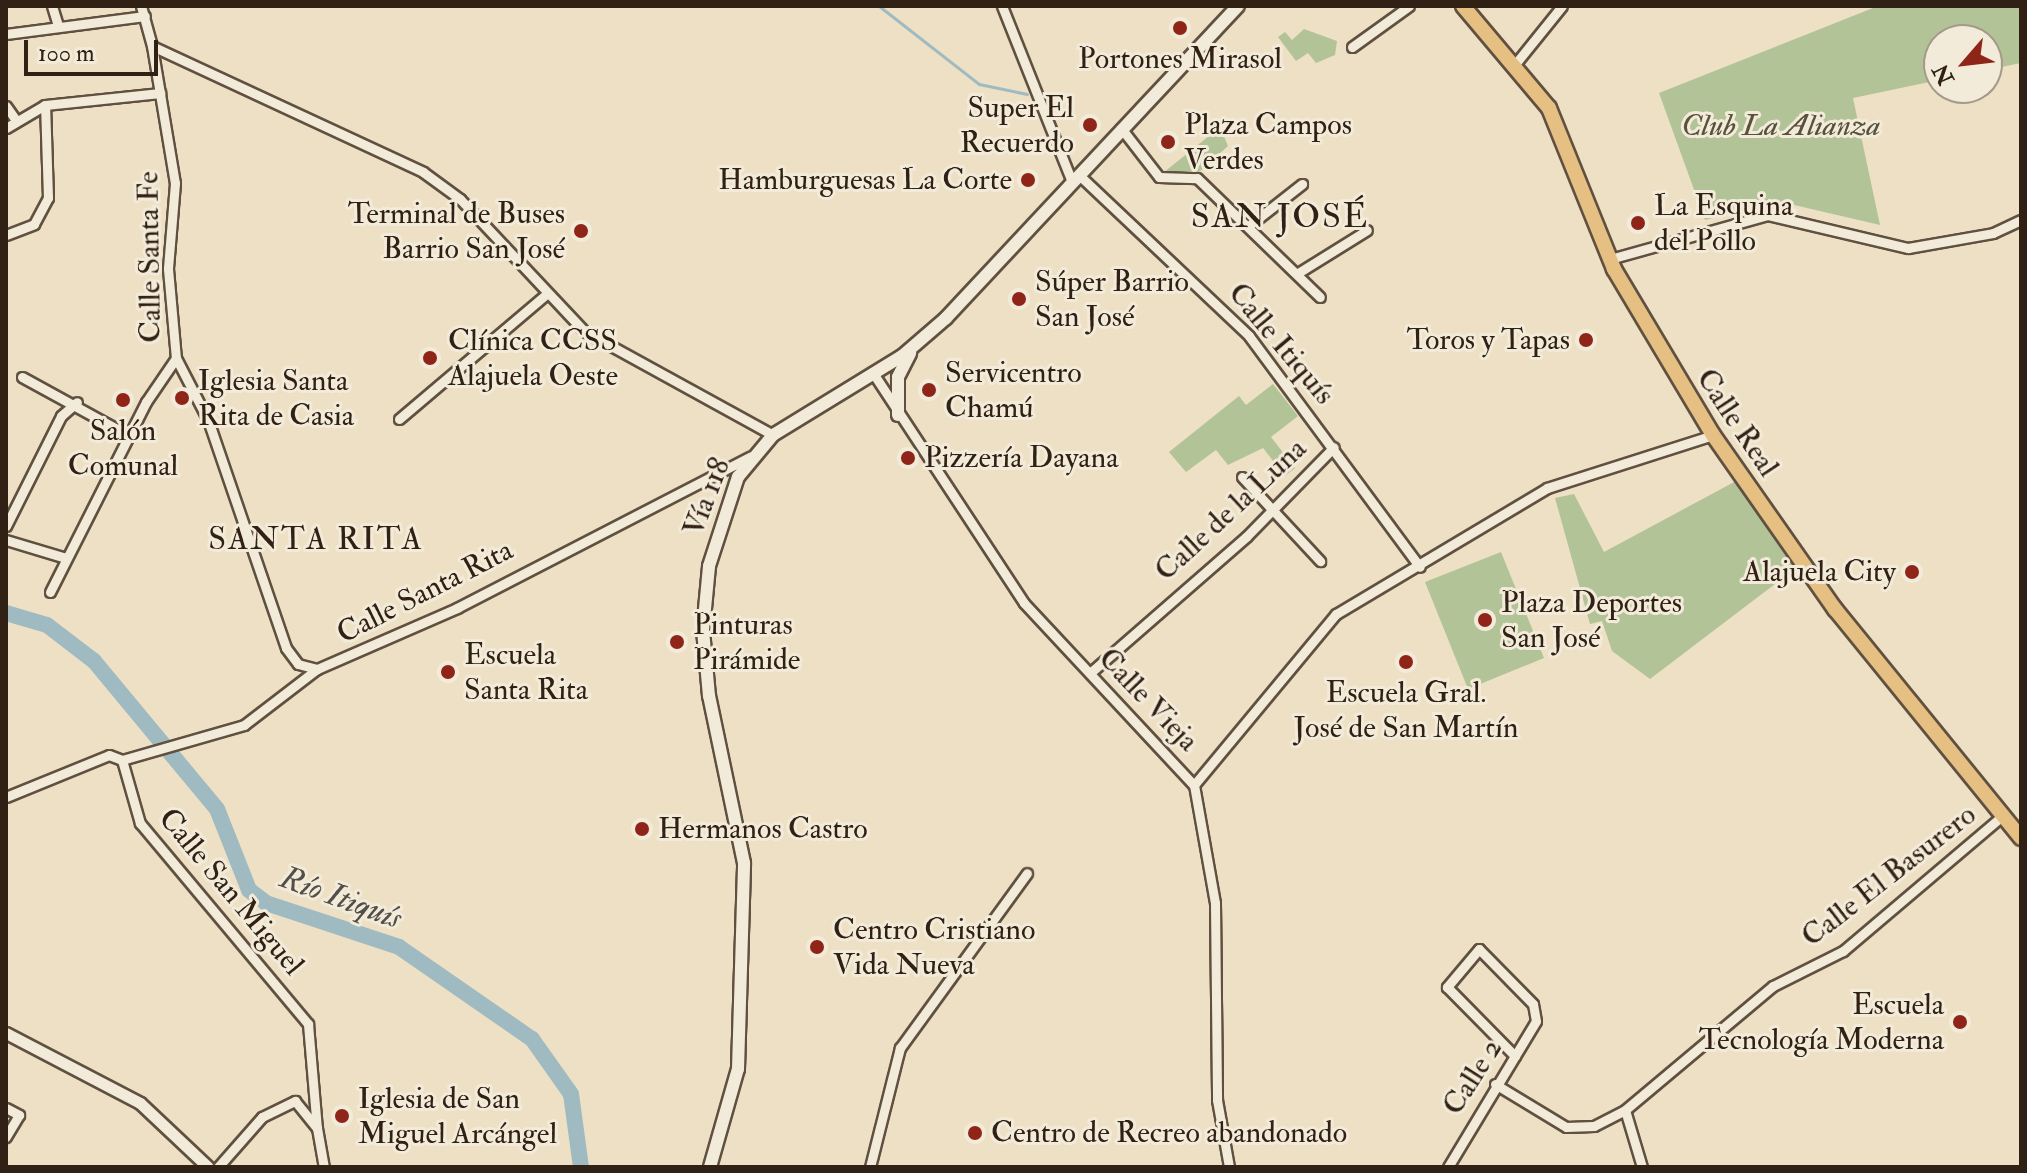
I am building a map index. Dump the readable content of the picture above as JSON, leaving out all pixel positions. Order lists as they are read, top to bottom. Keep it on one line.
{"streets":{"main road":["Calle Real","Vía 118"],"street":["Calle Santa Fe","Calle Itiquís","Calle de la Luna","Calle Santa Rita","Calle Vieja","Calle El Basurero","Calle San Miguel","Calle 2"]},"crossings":[["Calle Santa Fe","Calle Santa Rita"],["Calle Itiquís","Vía 118"],["Calle Itiquís","Calle de la Luna"],["Calle Real","Calle El Basurero"],["Vía 118","Calle Santa Rita"],["Vía 118","Calle Vieja"],["Calle de la Luna","Calle Vieja"],["Calle Santa Rita","Calle San Miguel"],["Calle El Basurero","Calle 2"]],"districts":["SAN JOSÉ","SANTA RITA"],"water":["Río Itiquís"],"parks":["Club La Alianza"],"places":["Portones Mirasol","Super El Recuerdo","Plaza Campos Verdes","Hamburguesas La Corte","La Esquina del Pollo","Terminal de Buses Barrio San José","Súper Barrio San José","Toros y Tapas","Clínica CCSS Alajuela Oeste","Servicentro Chamú","Iglesia Santa Rita de Casia","Salón Comunal","Pizzería Dayana","Alajuela City","Plaza Deportes San José","Pinturas Pirámide","Escuela Gral. José de San Martín","Escuela Santa Rita","Hermanos Castro","Centro Cristiano Vida Nueva","Escuela Tecnología Moderna","Iglesia de San Miguel Arcángel","Centro de Recreo abandonado"],"scale_bar":"100 m","north":"bottom left"}
